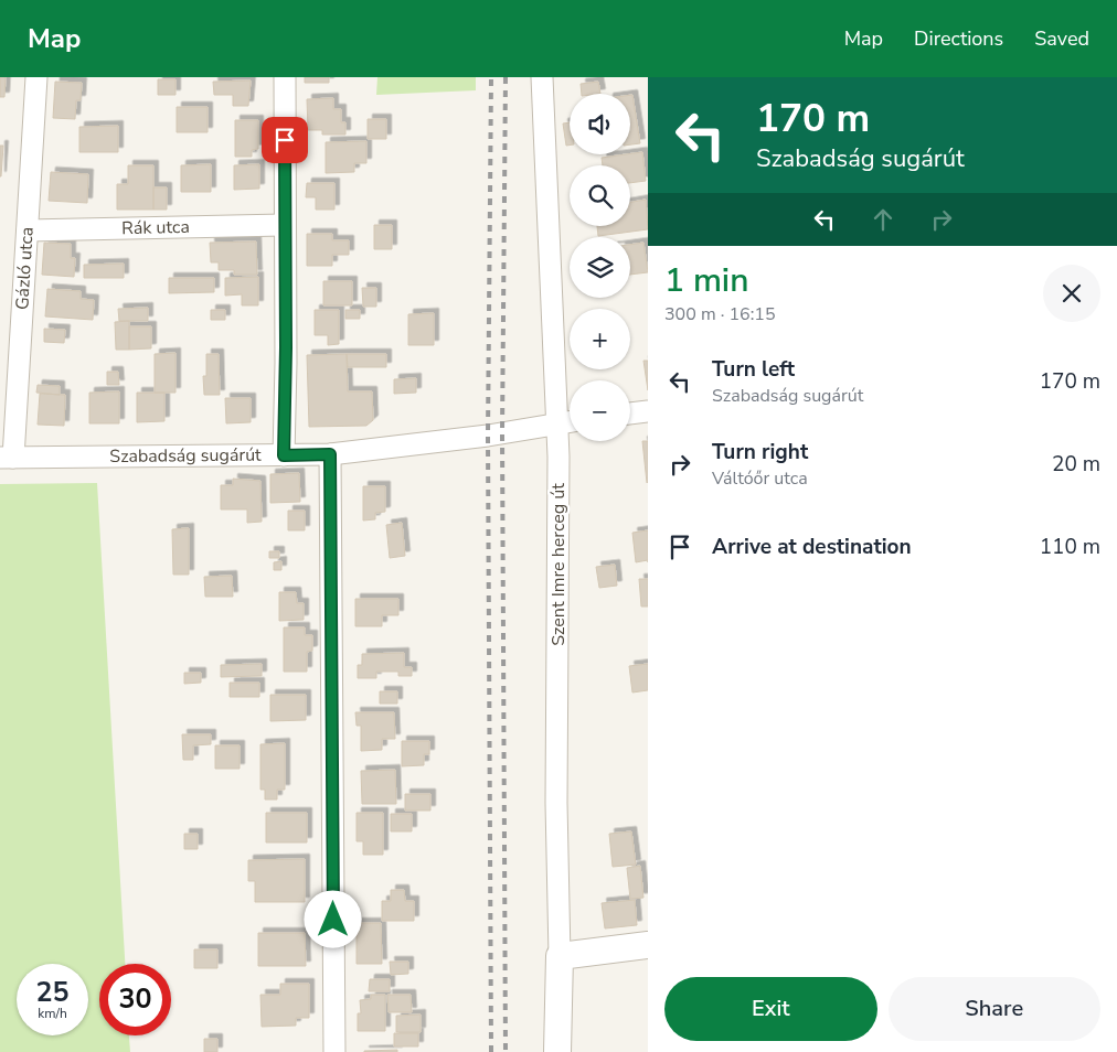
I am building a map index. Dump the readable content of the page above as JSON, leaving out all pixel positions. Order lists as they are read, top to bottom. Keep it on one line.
{"streets":{"street":["Rák utca","Gázló utca","Szabadság sugárút","Szent Imre herceg út"]},"crossings":[["Rák utca","Gázló utca"],["Gázló utca","Szabadság sugárút"],["Szabadság sugárút","Szent Imre herceg út"]],"page":{"header":"Map","nav":["Map","Directions","Saved"],"turn":["170 m","Szabadság sugárút"],"map_buttons":["+","−"],"heading":["1 min","300 m · 16:15"],"list":[{"name":"Turn left","note":"Szabadság sugárút","value":"170 m"},{"name":"Turn right","note":"Váltóőr utca","value":"20 m"},{"name":"Arrive at destination","value":"110 m"}],"speed":"25 km/h","limit":"30","buttons":["Exit","Share"]}}
